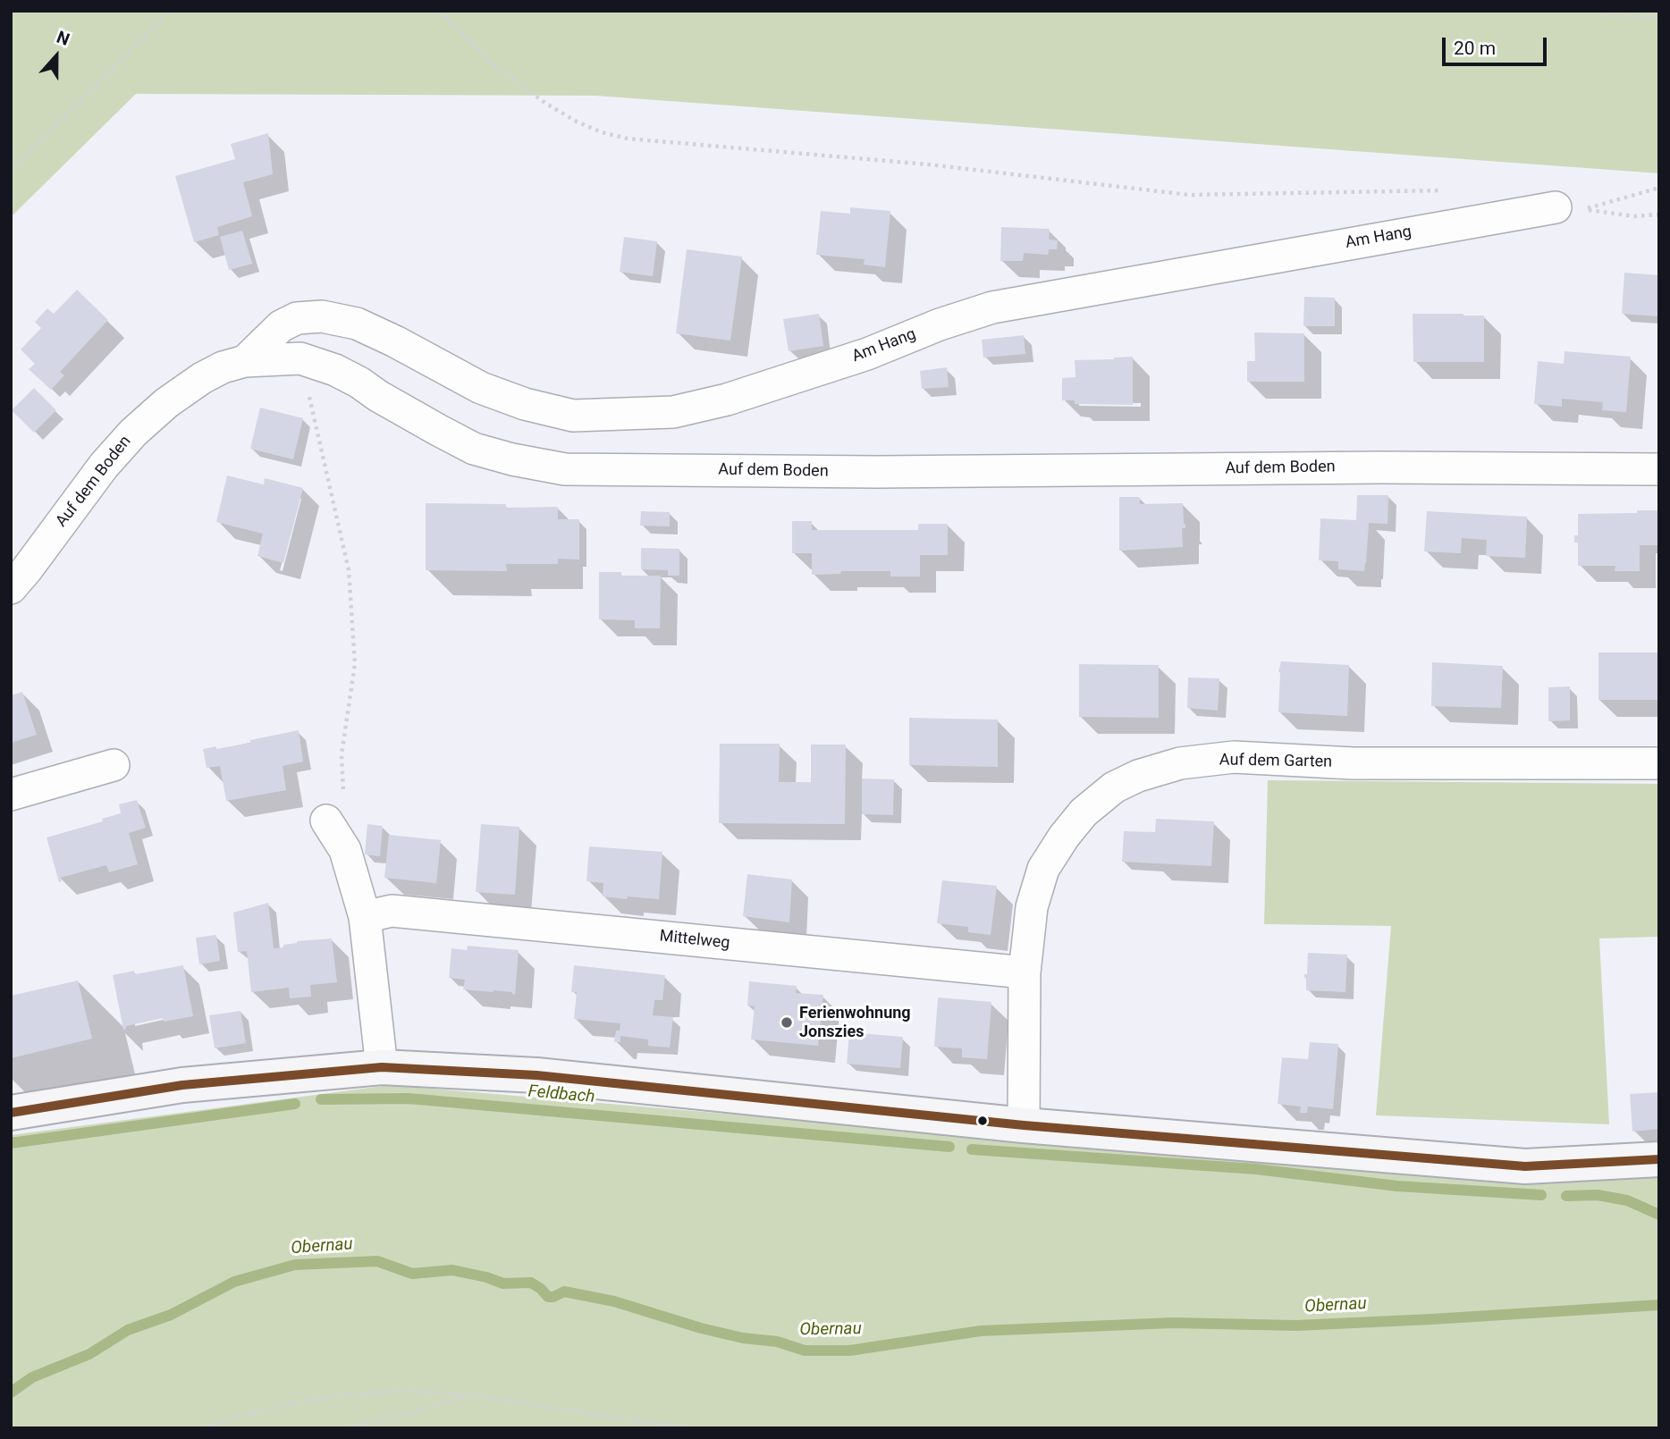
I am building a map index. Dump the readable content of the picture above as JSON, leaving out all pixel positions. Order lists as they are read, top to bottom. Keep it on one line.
{"streets":{"street":["Am Hang","Auf dem Boden","Auf dem Garten","Mittelweg"]},"crossings":[["Am Hang","Auf dem Boden"],["Auf dem Garten","Mittelweg"]],"water":["Feldbach","Obernau"],"places":["Ferienwohnung Jonszies"],"scale_bar":"20 m","north":"top"}
